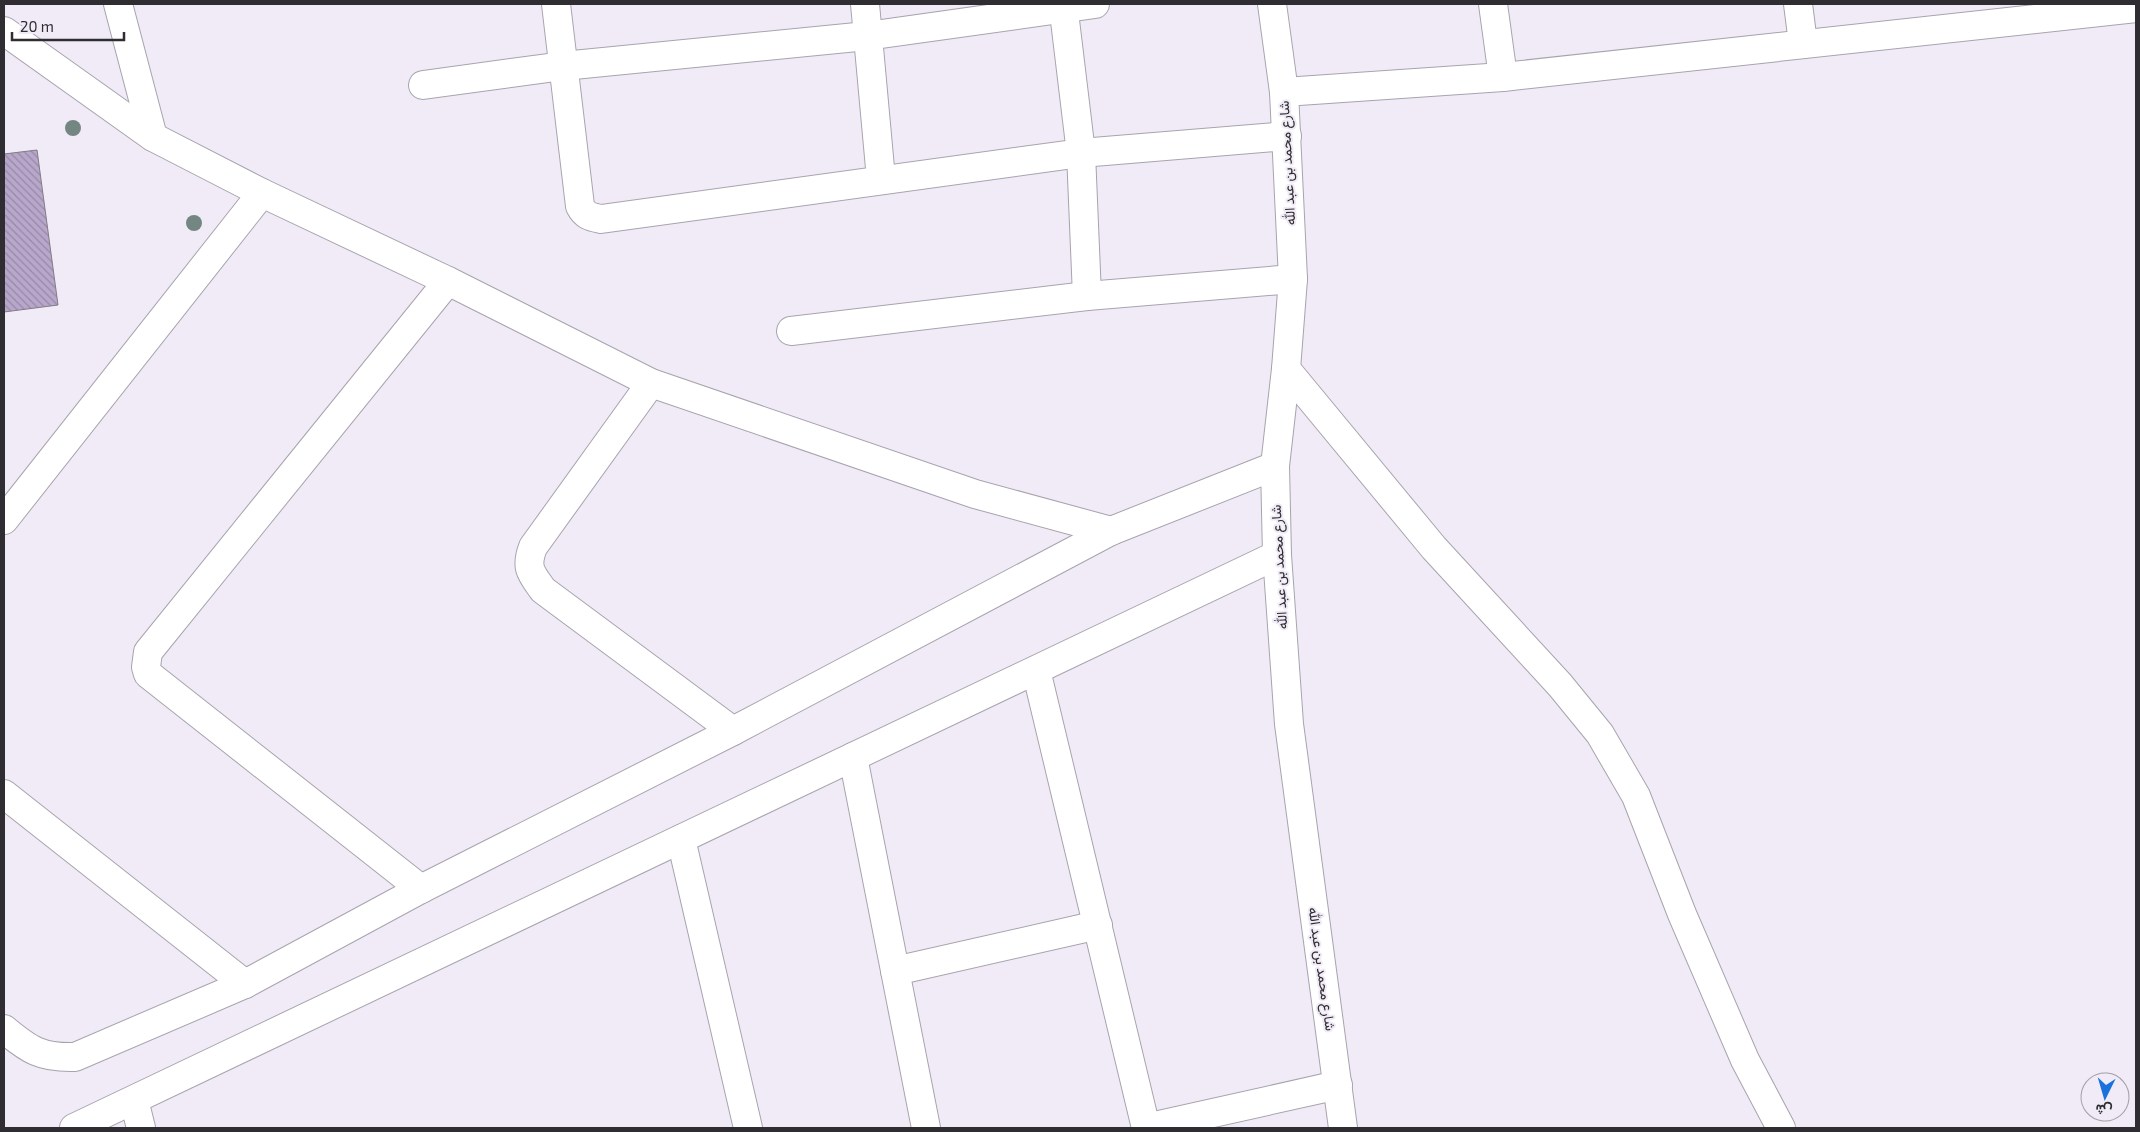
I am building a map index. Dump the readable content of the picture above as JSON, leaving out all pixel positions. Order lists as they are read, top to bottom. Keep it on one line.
{"streets":{"street":["شارع محمد بن عبد الله"]},"scale_bar":"20 m","north":"bottom"}
